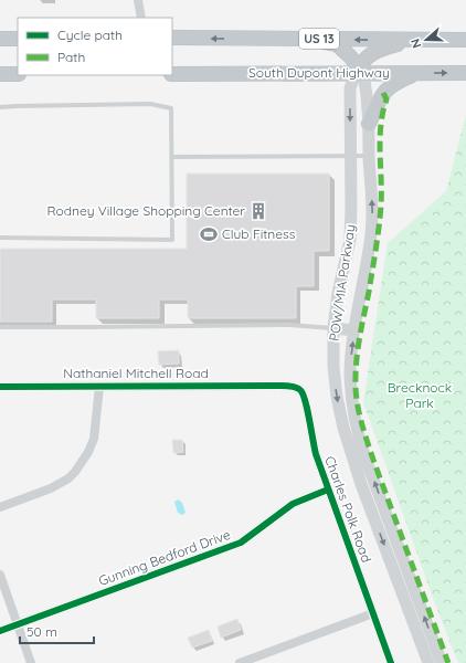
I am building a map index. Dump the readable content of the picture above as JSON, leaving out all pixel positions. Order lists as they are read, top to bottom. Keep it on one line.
{"streets":{"highway":["US 13","South Dupont Highway"],"main road":["POW/MIA Parkway"],"street":["Nathaniel Mitchell Road","Charles Polk Road","Gunning Bedford Drive"]},"crossings":[["South Dupont Highway","POW/MIA Parkway"],["Nathaniel Mitchell Road","Charles Polk Road"],["Charles Polk Road","Gunning Bedford Drive"]],"parks":["Brecknock Park"],"places":{"building":["Rodney Village Shopping Center"],"sports":["Club Fitness"]},"legend":["Cycle path","Path"],"scale_bar":"50 m","north":"left"}
